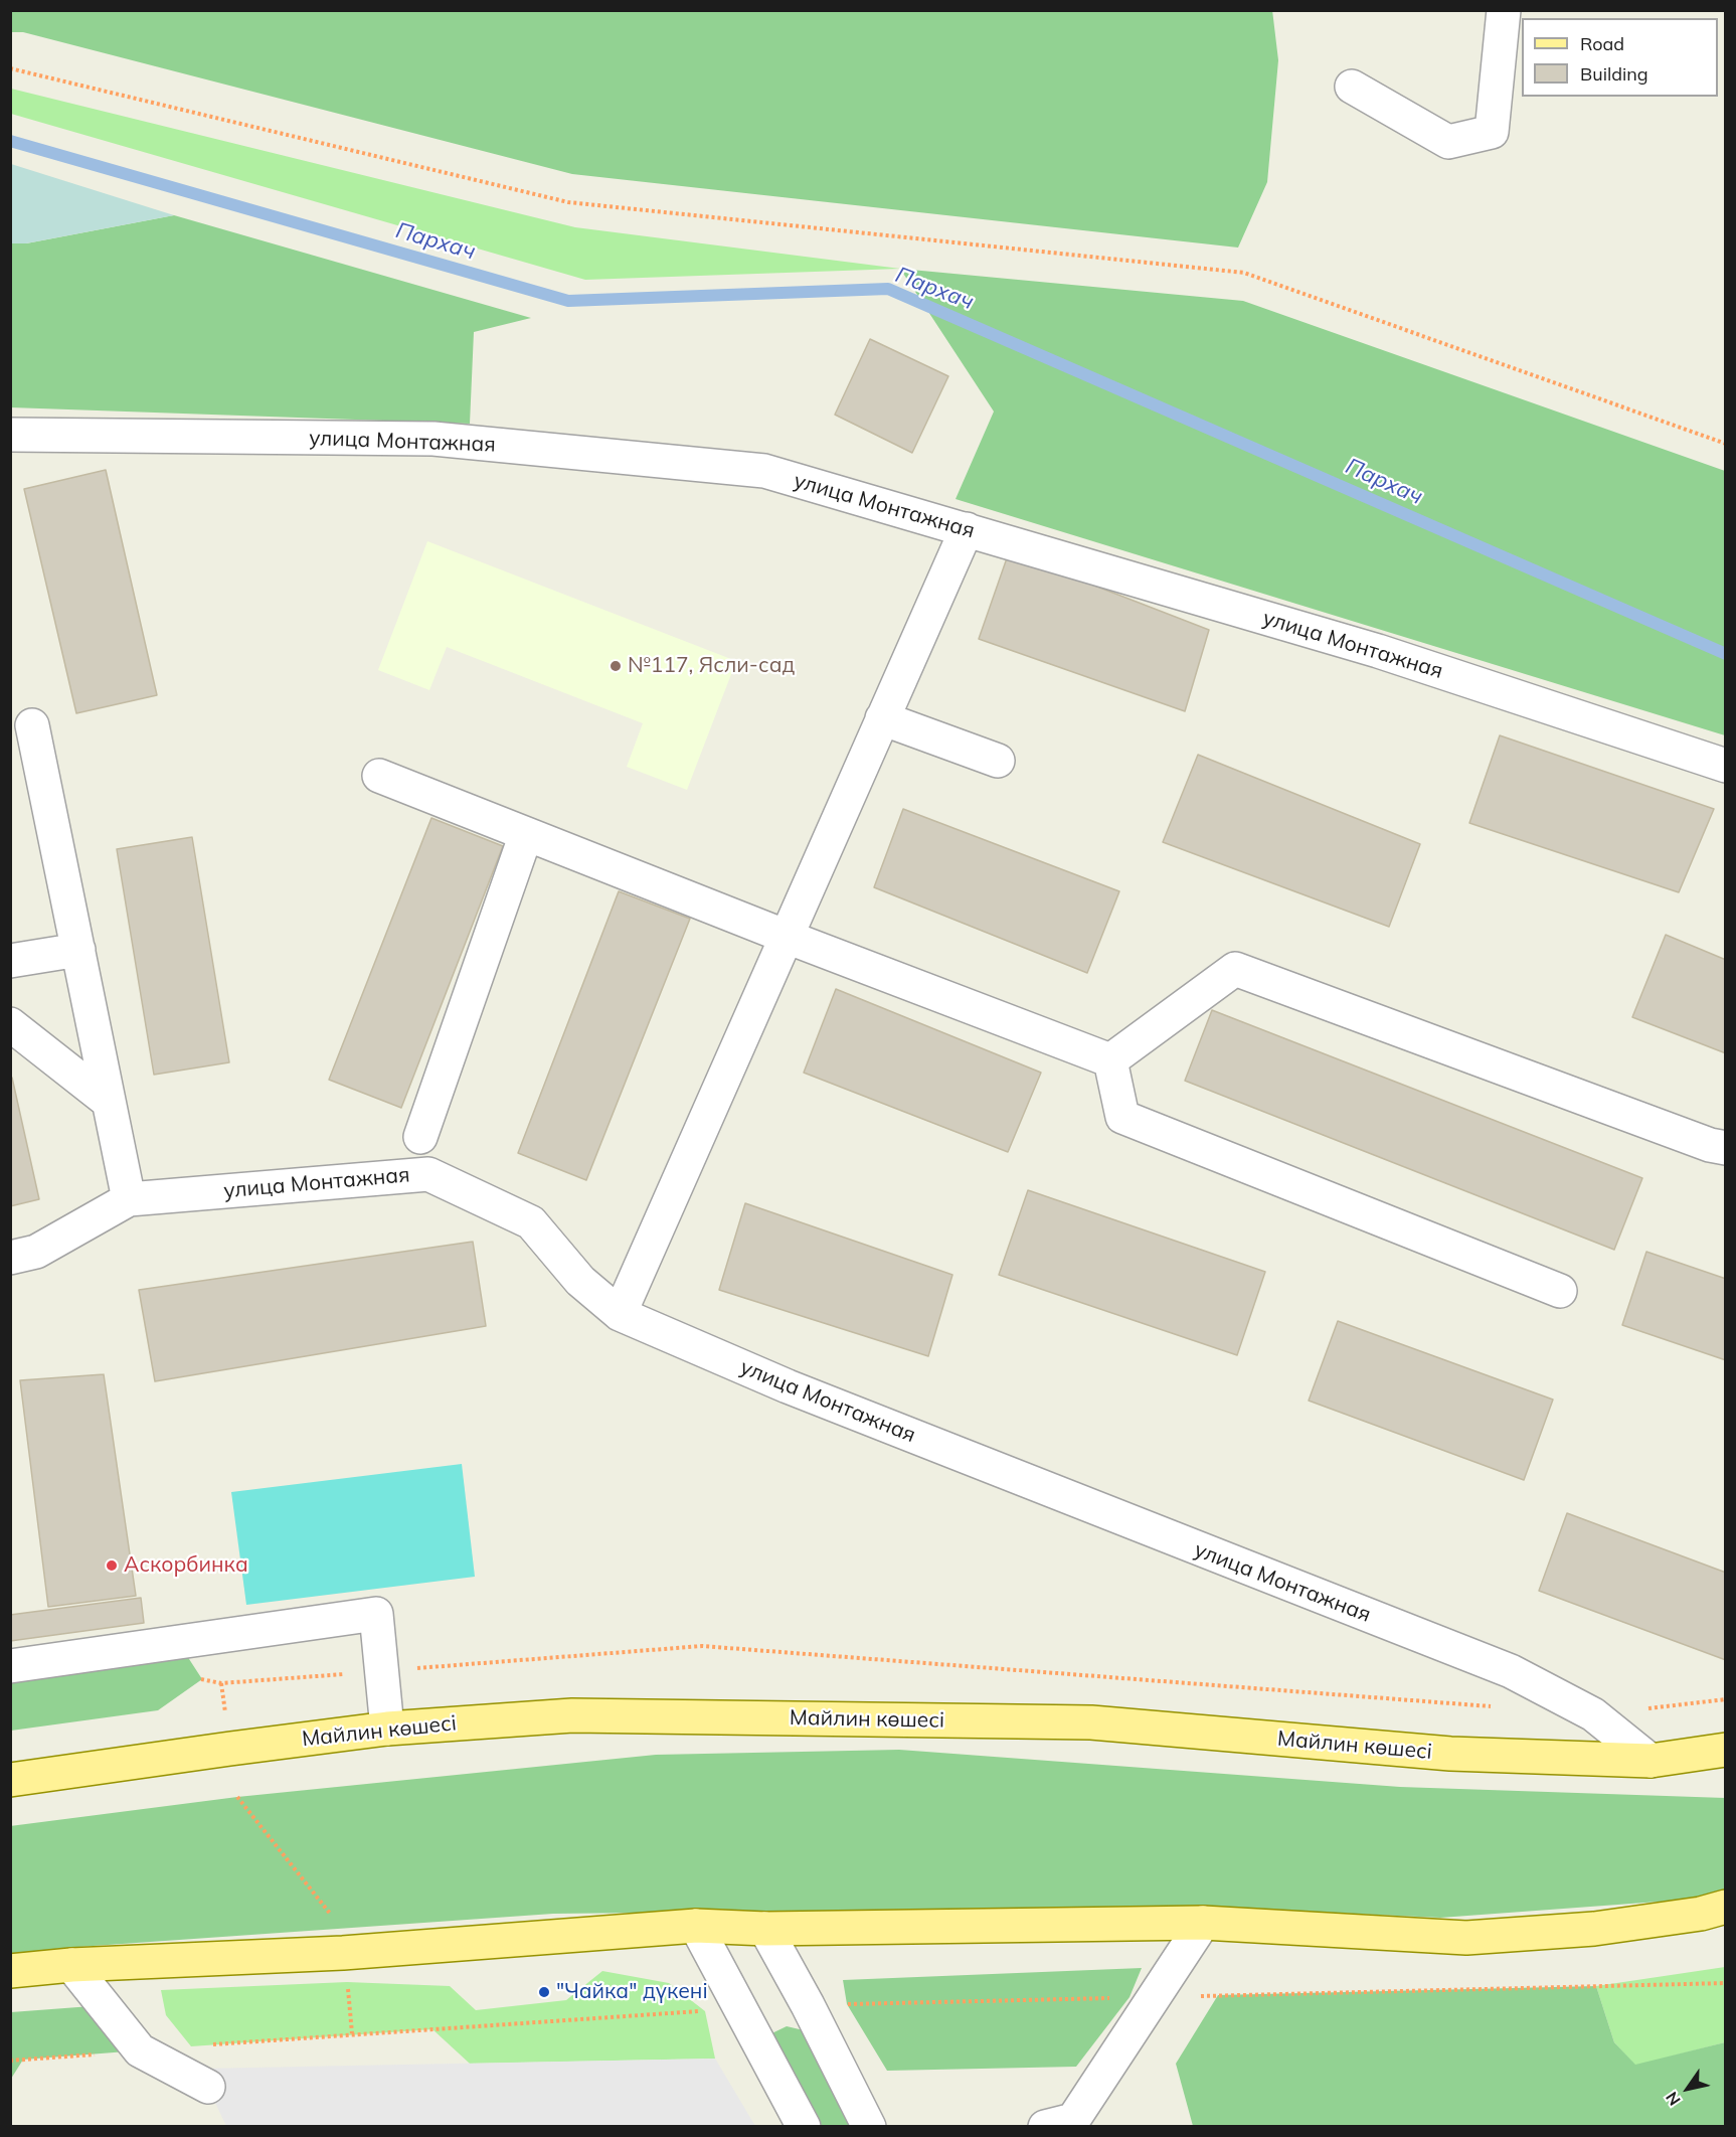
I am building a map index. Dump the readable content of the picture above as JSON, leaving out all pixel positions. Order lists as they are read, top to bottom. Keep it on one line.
{"streets":{"main road":["Майлин көшесі"],"street":["улица Монтажная"]},"crossings":[["улица Монтажная","Майлин көшесі"]],"water":["Пархач"],"places":["№117, Ясли-сад","Аскорбинка","\"Чайка\" дүкені"],"legend":["Road","Building"],"north":"bottom left"}
